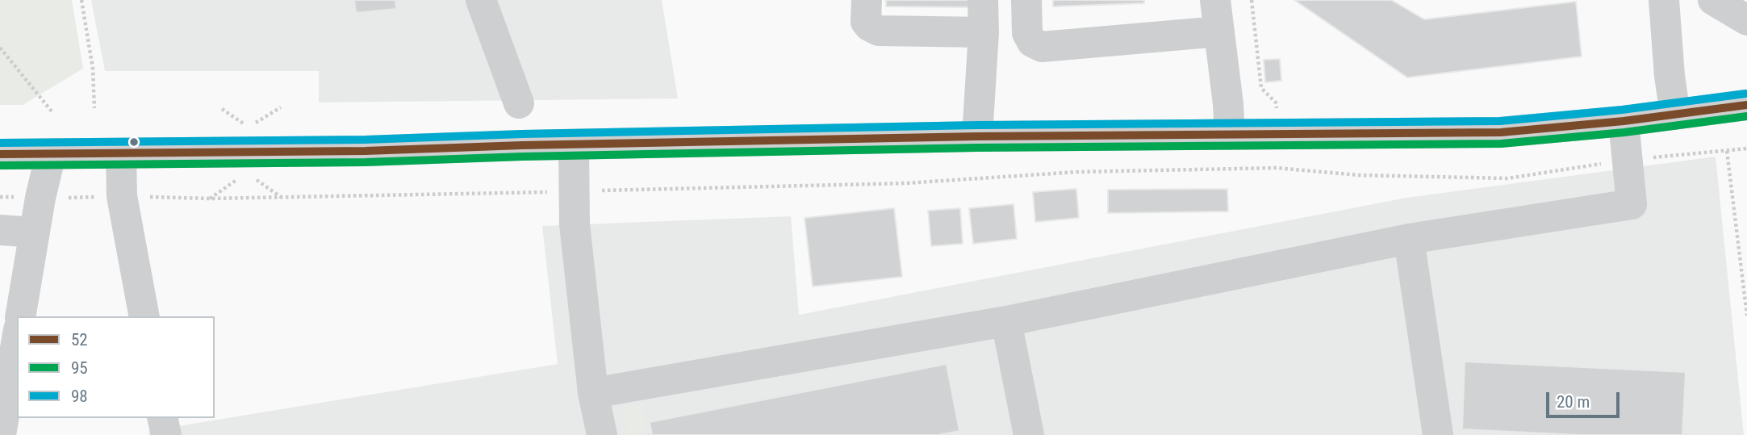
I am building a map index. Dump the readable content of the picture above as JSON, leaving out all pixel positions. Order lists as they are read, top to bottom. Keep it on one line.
{"lines":["transit line 98","transit line 52","transit line 95"],"legend":["52","95","98"],"scale_bar":"20 m"}
